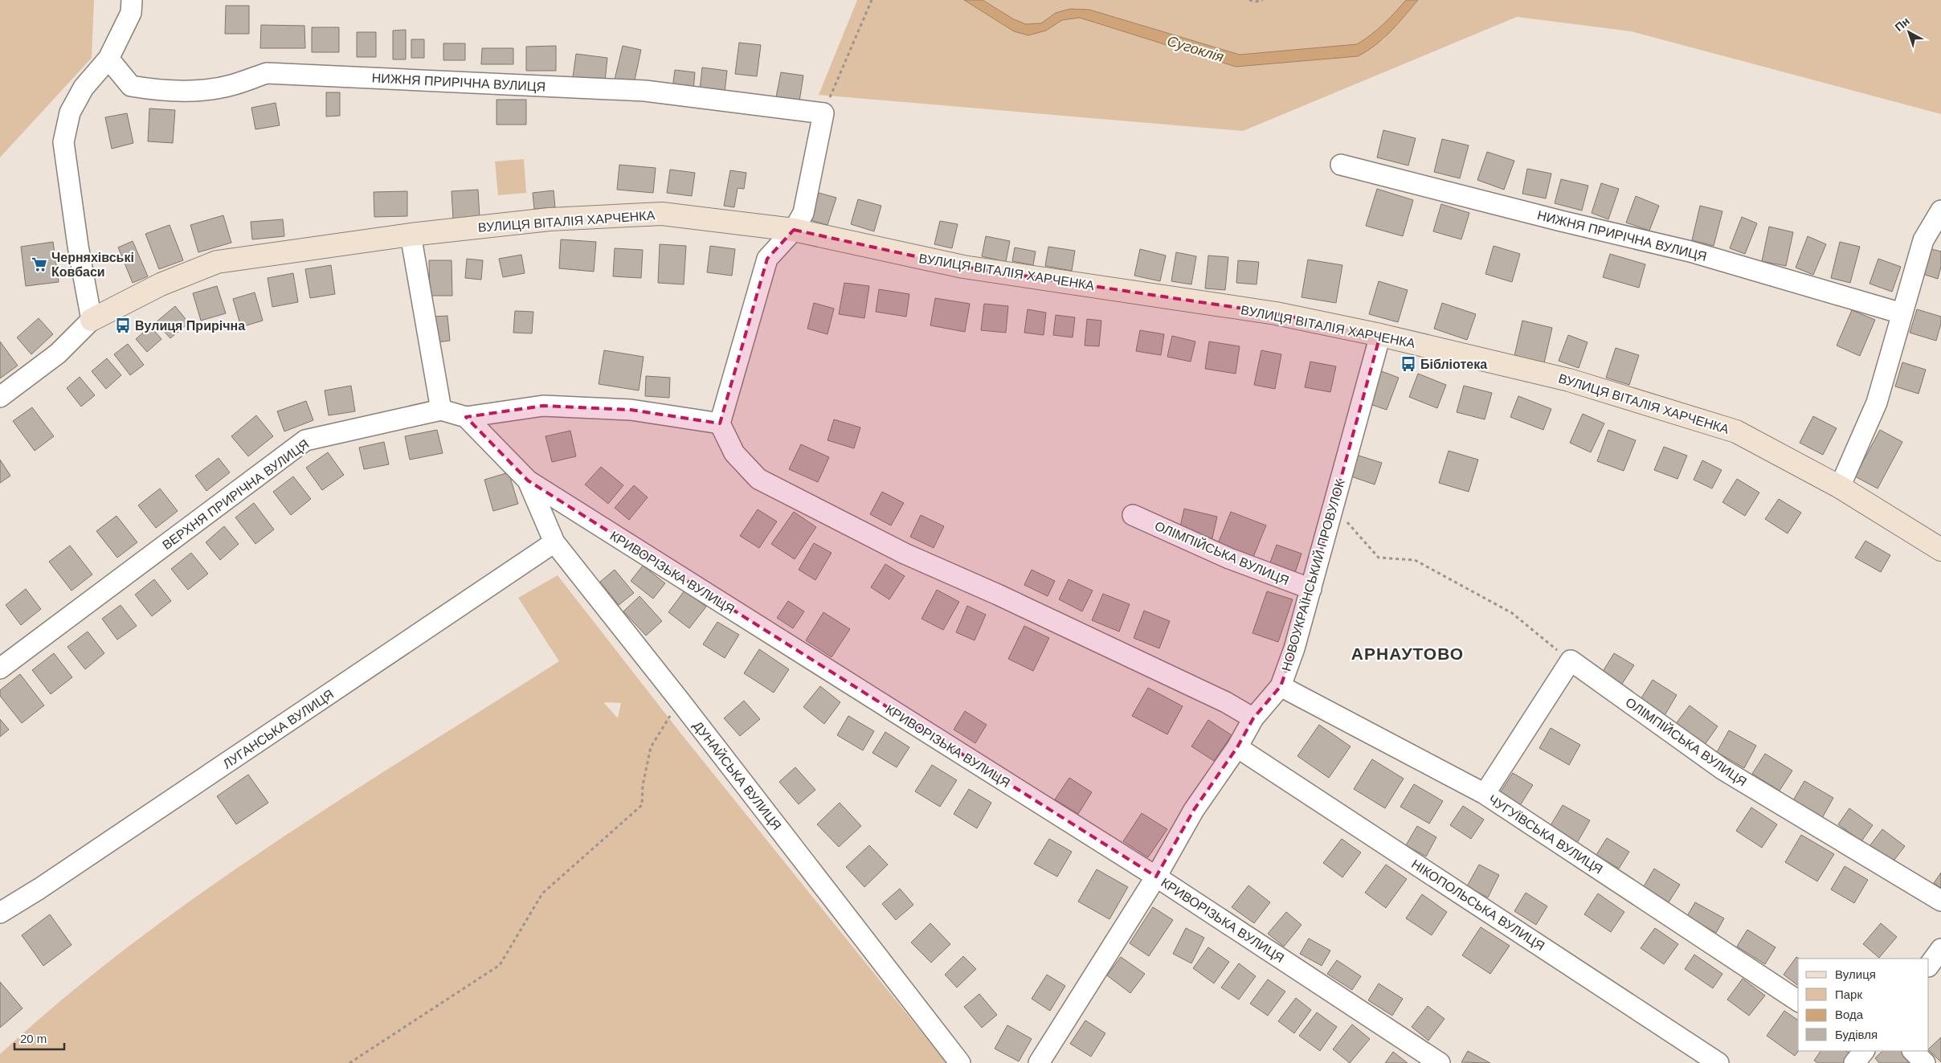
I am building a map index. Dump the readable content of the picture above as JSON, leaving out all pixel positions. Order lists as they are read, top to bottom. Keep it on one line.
{"streets":{"street":["НИЖНЯ ПРИРІЧНА ВУЛИЦЯ","ВУЛИЦЯ ВІТАЛІЯ ХАРЧЕНКА","ВЕРХНЯ ПРИРІЧНА ВУЛИЦЯ","ОЛІМПІЙСЬКА ВУЛИЦЯ","КРИВОРІЗЬКА ВУЛИЦЯ","НОВОУКРАЇНСЬКИЙ ПРОВУЛОК","ЛУГАНСЬКА ВУЛИЦЯ","ДУНАЙСЬКА ВУЛИЦЯ","ЧУГУЇВСЬКА ВУЛИЦЯ","НІКОПОЛЬСЬКА ВУЛИЦЯ"]},"crossings":[["ВУЛИЦЯ ВІТАЛІЯ ХАРЧЕНКА","НОВОУКРАЇНСЬКИЙ ПРОВУЛОК"],["ВЕРХНЯ ПРИРІЧНА ВУЛИЦЯ","КРИВОРІЗЬКА ВУЛИЦЯ"],["ОЛІМПІЙСЬКА ВУЛИЦЯ","НОВОУКРАЇНСЬКИЙ ПРОВУЛОК"],["КРИВОРІЗЬКА ВУЛИЦЯ","НОВОУКРАЇНСЬКИЙ ПРОВУЛОК"],["КРИВОРІЗЬКА ВУЛИЦЯ","ДУНАЙСЬКА ВУЛИЦЯ"],["НОВОУКРАЇНСЬКИЙ ПРОВУЛОК","ЧУГУЇВСЬКА ВУЛИЦЯ"],["НОВОУКРАЇНСЬКИЙ ПРОВУЛОК","НІКОПОЛЬСЬКА ВУЛИЦЯ"],["ЛУГАНСЬКА ВУЛИЦЯ","ДУНАЙСЬКА ВУЛИЦЯ"]],"districts":["АРНАУТОВО"],"water":["Сугоклія"],"places":{"supermarket":["Черняхівські Ковбаси"],"bus stop":["Вулиця Прирічна","Бібліотека"]},"legend":["Вулиця","Парк","Вода","Будівля"],"scale_bar":"20 m","north":"top left"}
